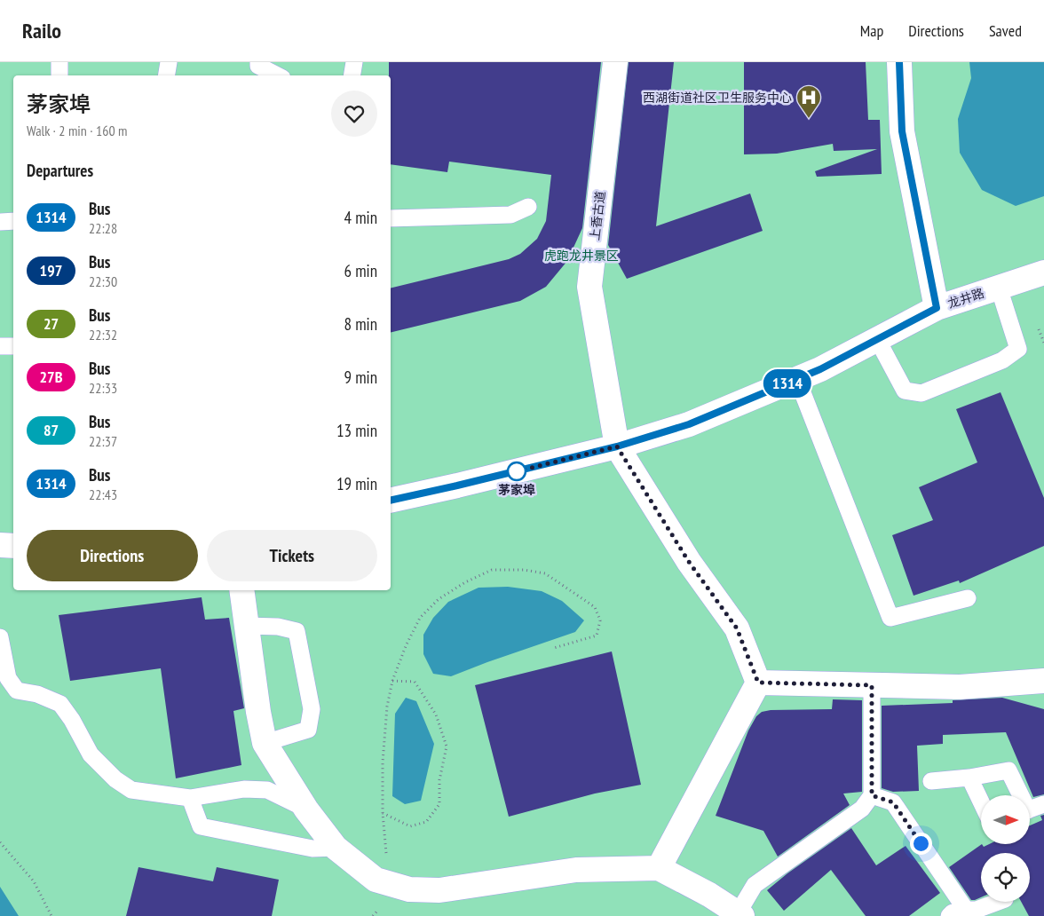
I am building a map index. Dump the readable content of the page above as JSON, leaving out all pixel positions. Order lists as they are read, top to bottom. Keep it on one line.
{"streets":{"street":["上香古道","龙井路"]},"crossings":[["上香古道","龙井路"]],"parks":["虎跑龙井景区"],"places":{"hospital":["西湖街道社区卫生服务中心"],"other":["茅家埠"]},"lines":["bus line 1314"],"north":"right","page":{"header":"Railo","nav":["Map","Directions","Saved"],"on_map":"1314","heading":[["茅家埠","Walk · 2 min · 160 m"],"Departures"],"list":[{"mark":"1314","name":"Bus","note":"22:28","value":"4 min"},{"mark":"197","name":"Bus","note":"22:30","value":"6 min"},{"mark":"27","name":"Bus","note":"22:32","value":"8 min"},{"mark":"27B","name":"Bus","note":"22:33","value":"9 min"},{"mark":"87","name":"Bus","note":"22:37","value":"13 min"},{"mark":"1314","name":"Bus","note":"22:43","value":"19 min"}],"buttons":["Directions","Tickets"]}}
